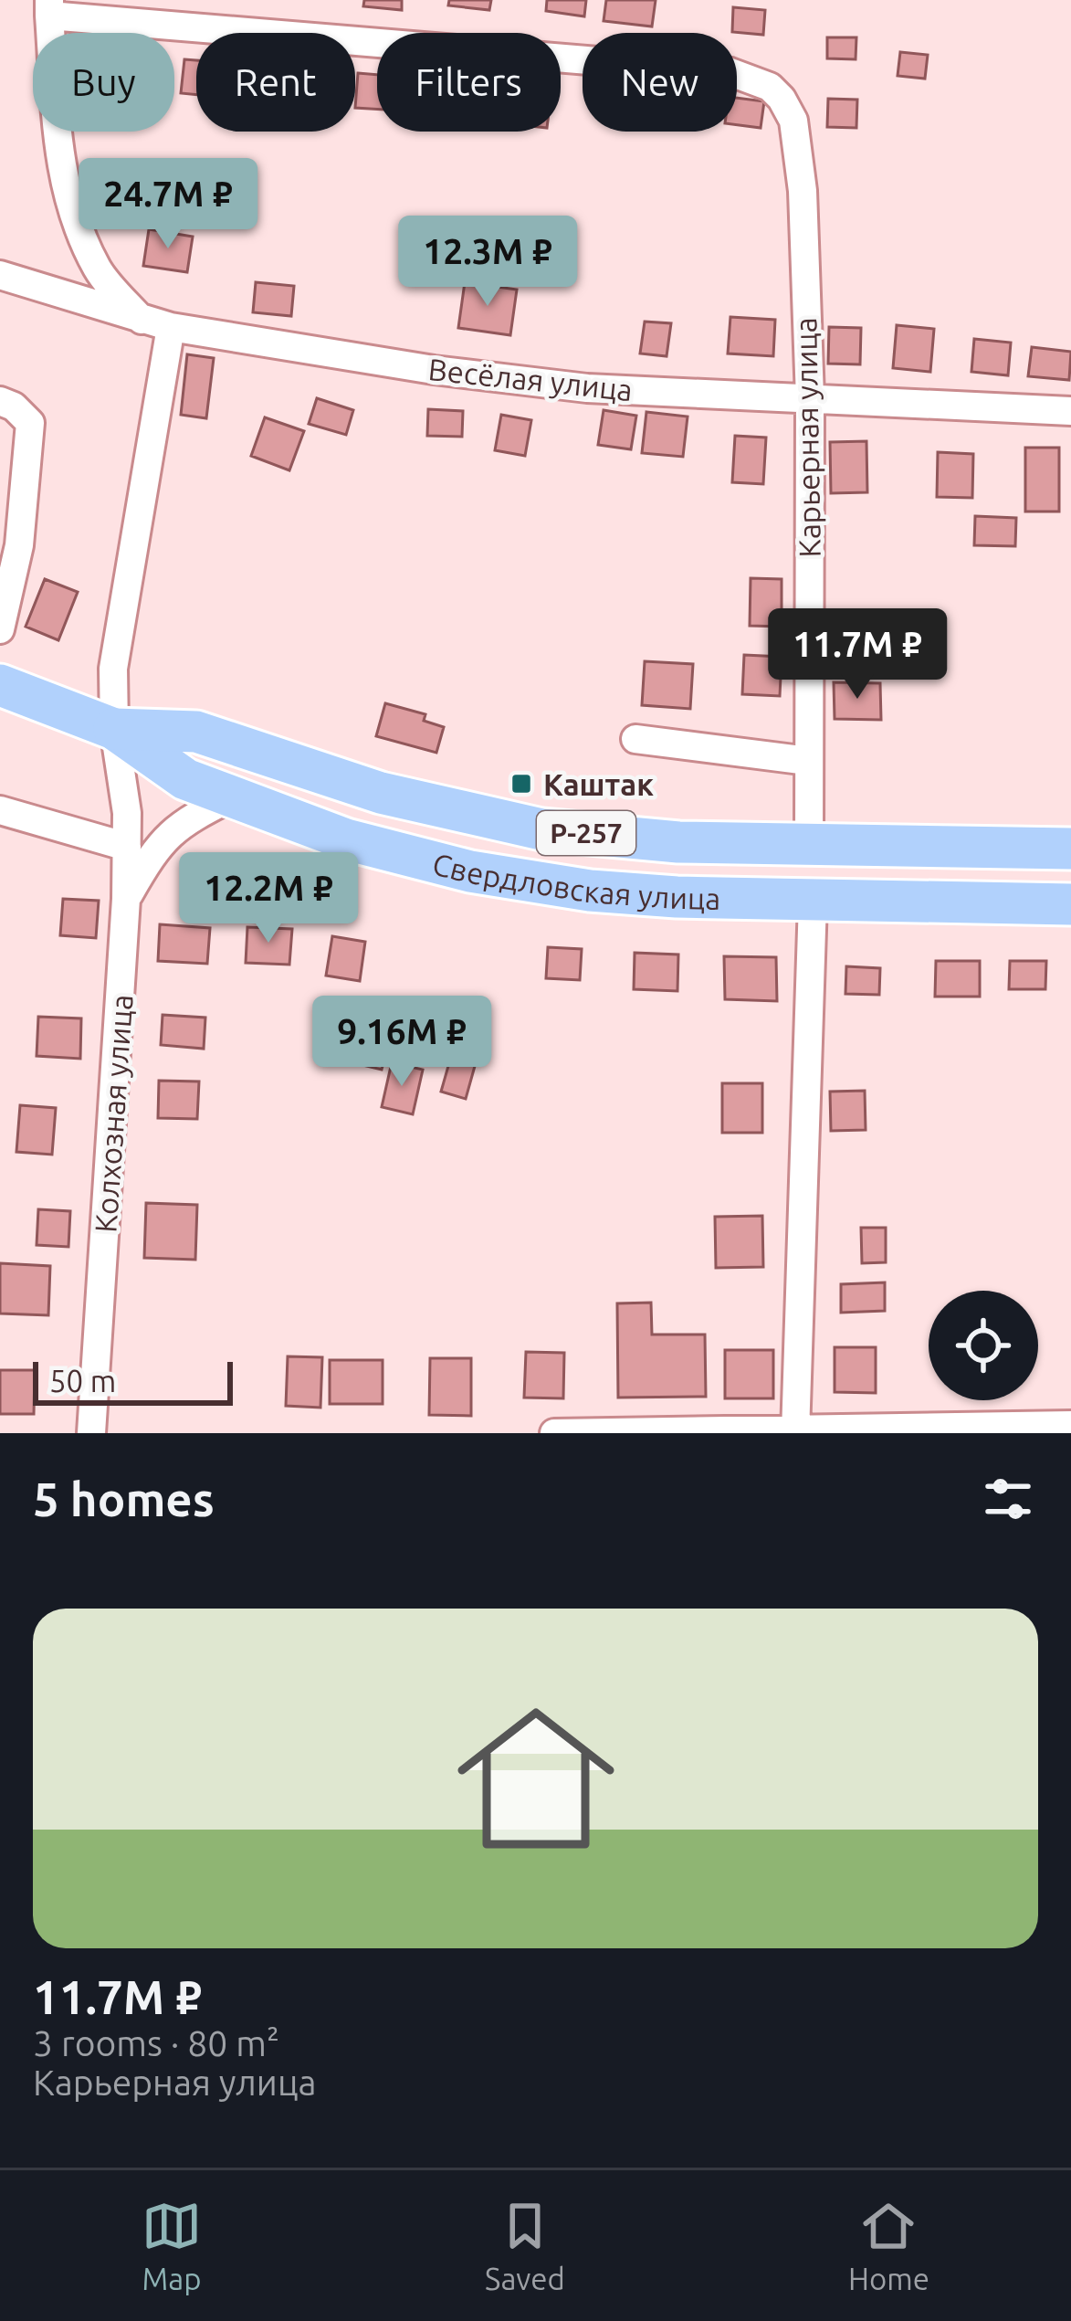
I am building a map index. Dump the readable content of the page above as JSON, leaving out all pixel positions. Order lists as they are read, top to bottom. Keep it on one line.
{"streets":{"highway":["Р-257","Свердловская улица"],"street":["Весёлая улица","Карьерная улица","Колхозная улица"]},"crossings":[["Весёлая улица","Карьерная улица"],["Весёлая улица","Колхозная улица"],["Карьерная улица","Свердловская улица"],["Свердловская улица","Колхозная улица"]],"places":{"transit":["Каштак"]},"scale_bar":"50 m","page":{"chip":["Buy","Rent","Filters","New"],"price":["24.7M ₽","12.3M ₽","11.7M ₽","12.2M ₽","9.16M ₽"],"scale":"50 m","heading":"5 homes","list":[{"name":"11.7M ₽","note":"3 rooms · 80 m² · Карьерная улица"}],"tabs":["Map","Saved","Home"]}}
